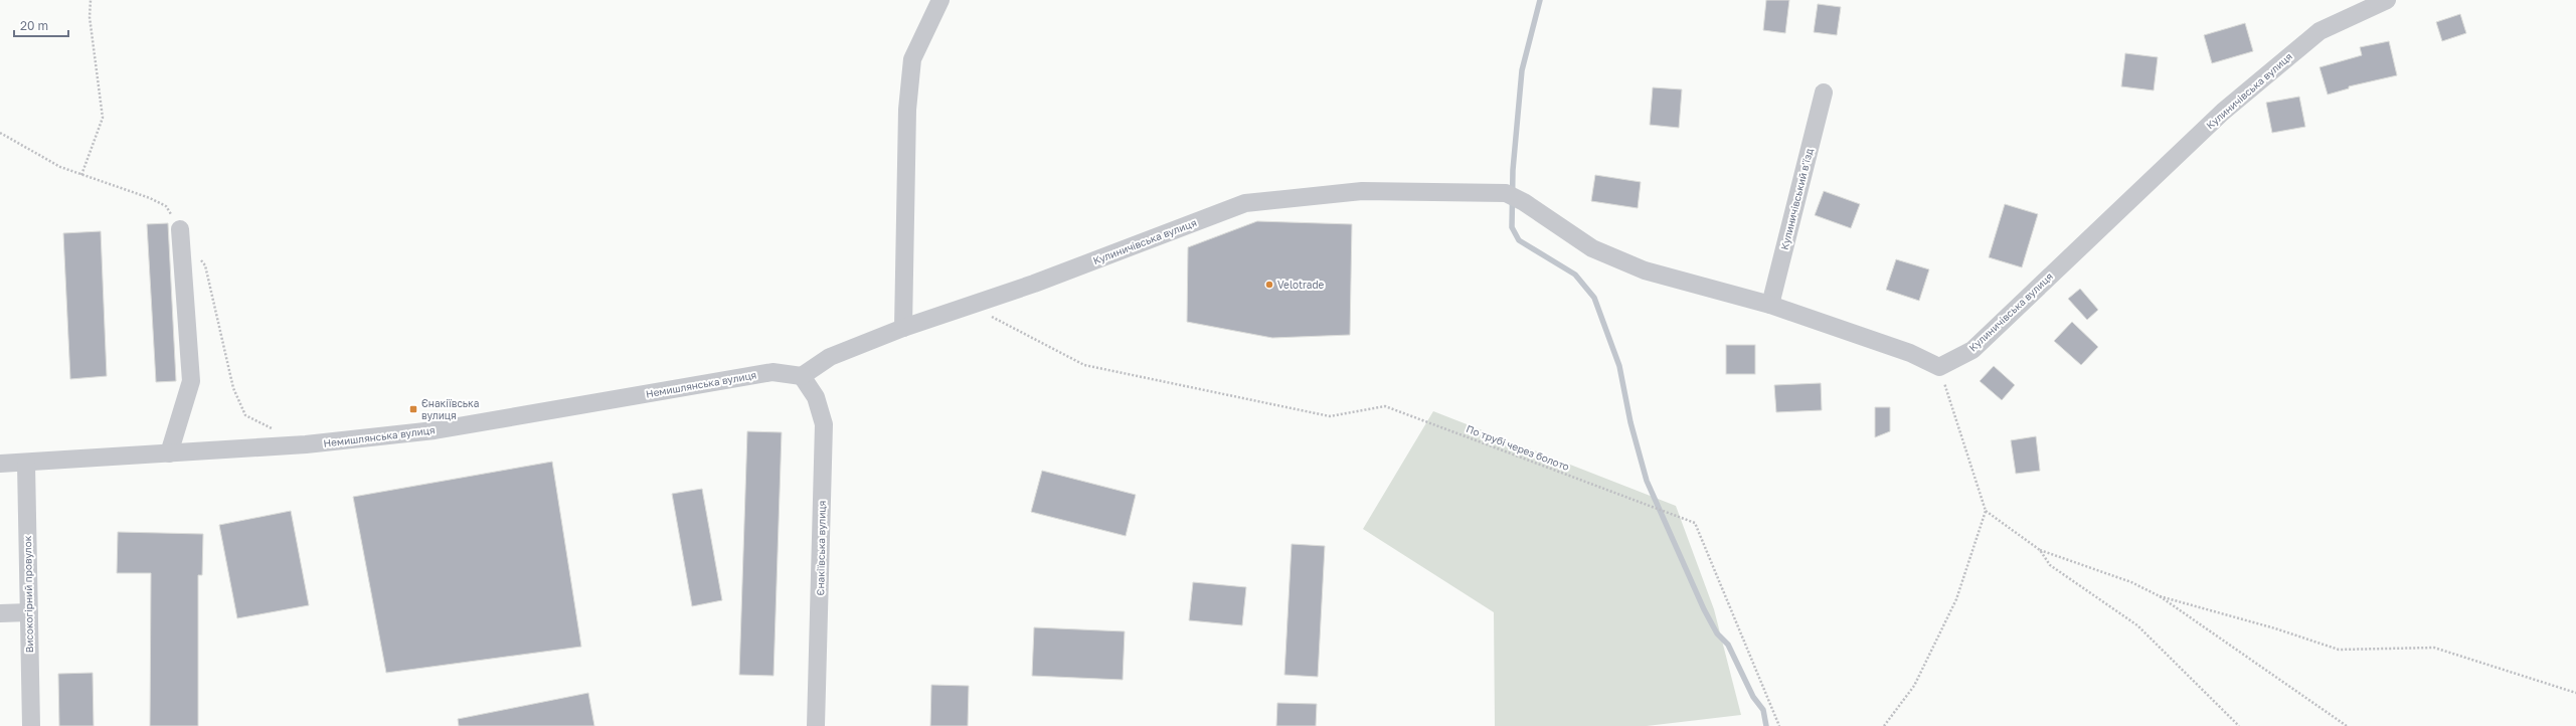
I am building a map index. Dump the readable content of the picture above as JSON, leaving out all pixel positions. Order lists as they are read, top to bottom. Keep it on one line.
{"streets":{"street":["Кулиничівська вулиця","Кулиничівський в'їзд","Немишлянська вулиця","Єнакіївська вулиця","Високогірний провулок"],"path":["По трубі через болото"]},"crossings":[["Кулиничівська вулиця","Кулиничівський в'їзд"],["Кулиничівська вулиця","Немишлянська вулиця"],["Кулиничівська вулиця","По трубі через болото"],["Кулиничівська вулиця","Єнакіївська вулиця"],["Немишлянська вулиця","Єнакіївська вулиця"],["Немишлянська вулиця","Високогірний провулок"]],"places":{"other":["Velotrade"],"transit":["Єнакіївська вулиця"]},"scale_bar":"20 m"}
